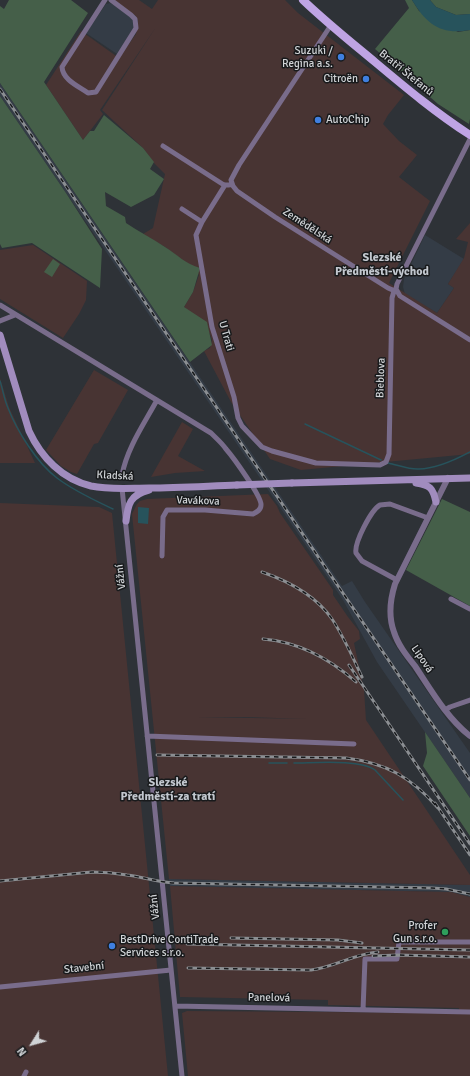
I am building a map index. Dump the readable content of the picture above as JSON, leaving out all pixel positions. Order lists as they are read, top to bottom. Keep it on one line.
{"streets":{"main road":["Bratří Štefanů","Kladská"],"street":["Zemědělská","U Trati","Bieblova","Vavákova","Vážní","Lipová","Stavební","Panelová"]},"crossings":[["Zemědělská","Bieblova"],["U Trati","Bieblova"],["Kladská","Vavákova"],["Kladská","Vážní"],["Kladská","Lipová"],["Vážní","Stavební"],["Vážní","Panelová"]],"districts":["Slezské Předměstí-východ","Slezské Předměstí-za tratí"],"places":["Suzuki / Regina a.s.","Citroën","AutoChip","Profer Gun s.r.o.","BestDrive ContiTrade Services s.r.o."],"north":"bottom left"}
